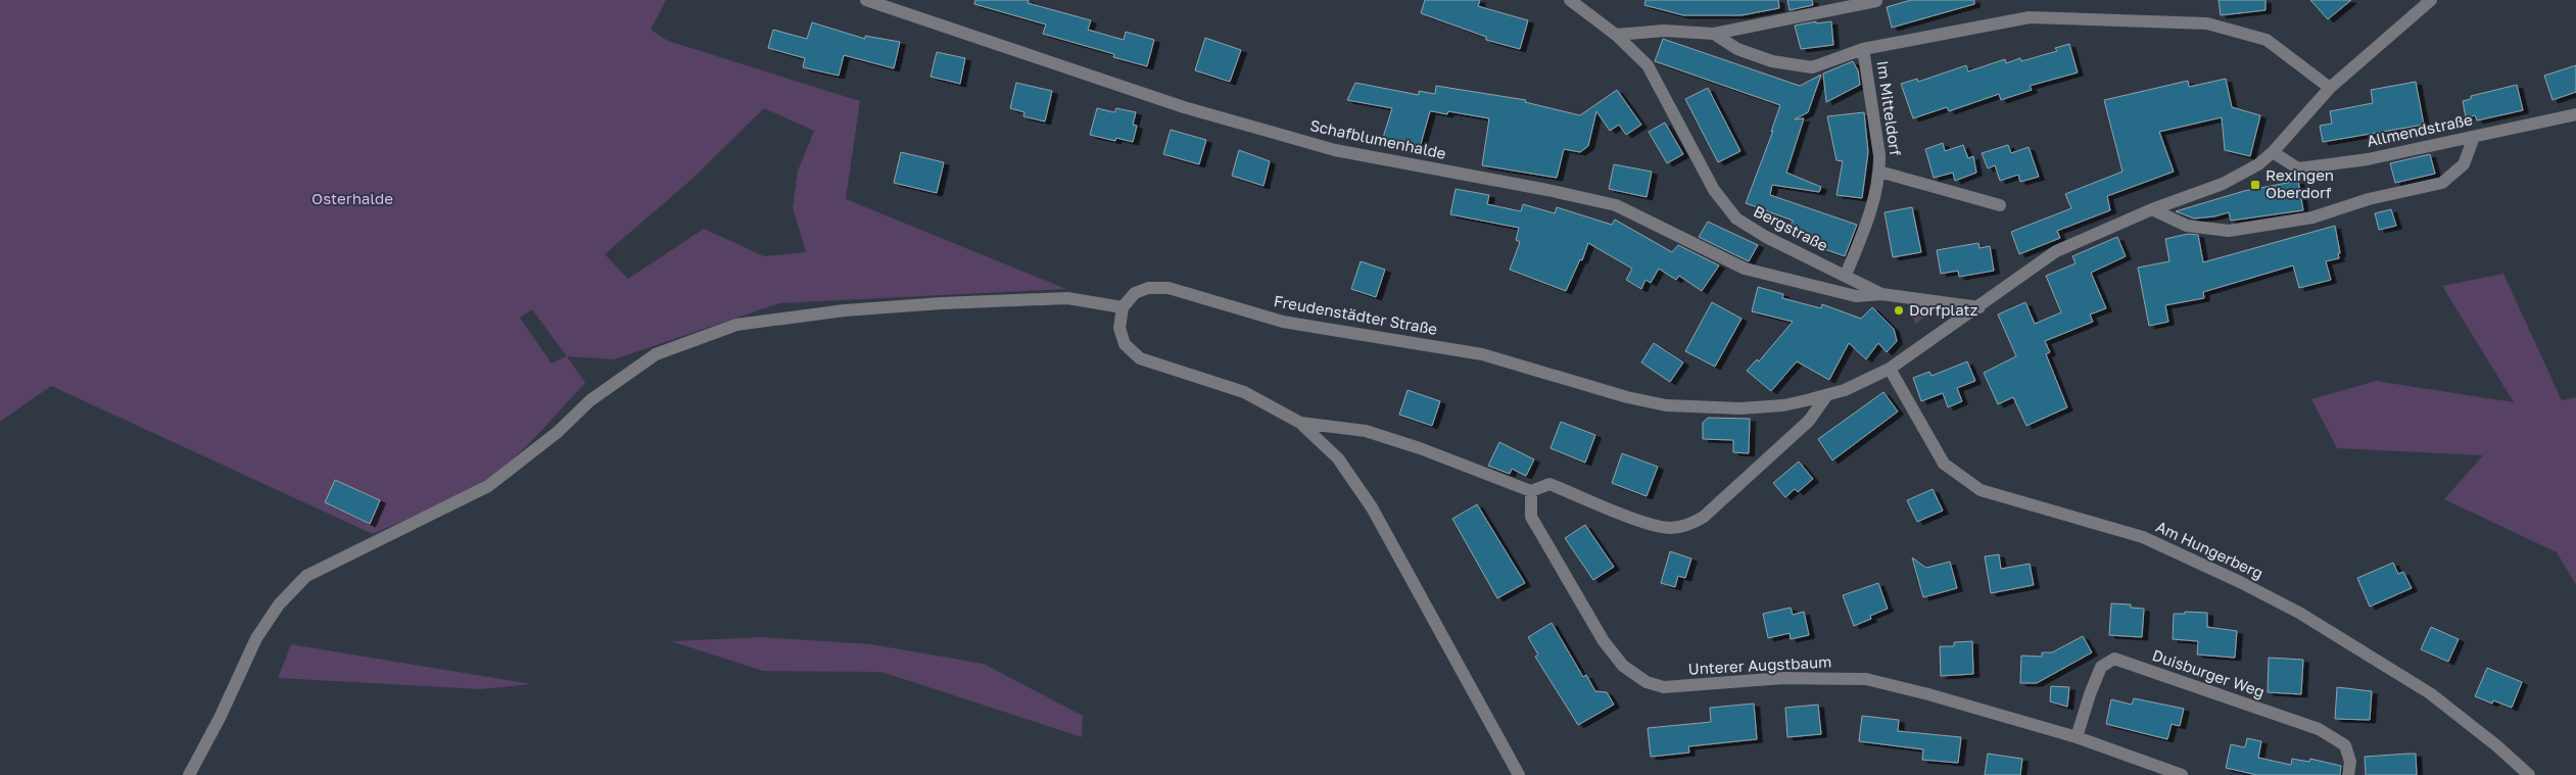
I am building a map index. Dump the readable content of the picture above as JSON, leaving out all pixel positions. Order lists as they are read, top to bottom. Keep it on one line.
{"streets":{"street":["Im Mitteldorf","Allmendstraße","Schafblumenhalde","Bergstraße","Freudenstädter Straße","Am Hungerberg","Unterer Augstbaum","Duisburger Weg"]},"crossings":[["Im Mitteldorf","Bergstraße"],["Im Mitteldorf","Freudenstädter Straße"],["Allmendstraße","Freudenstädter Straße"],["Schafblumenhalde","Bergstraße"],["Bergstraße","Freudenstädter Straße"],["Freudenstädter Straße","Am Hungerberg"],["Unterer Augstbaum","Duisburger Weg"]],"parks":["Osterhalde"],"places":{"transit":["Rexingen Oberdorf"],"other":["Dorfplatz"]}}
